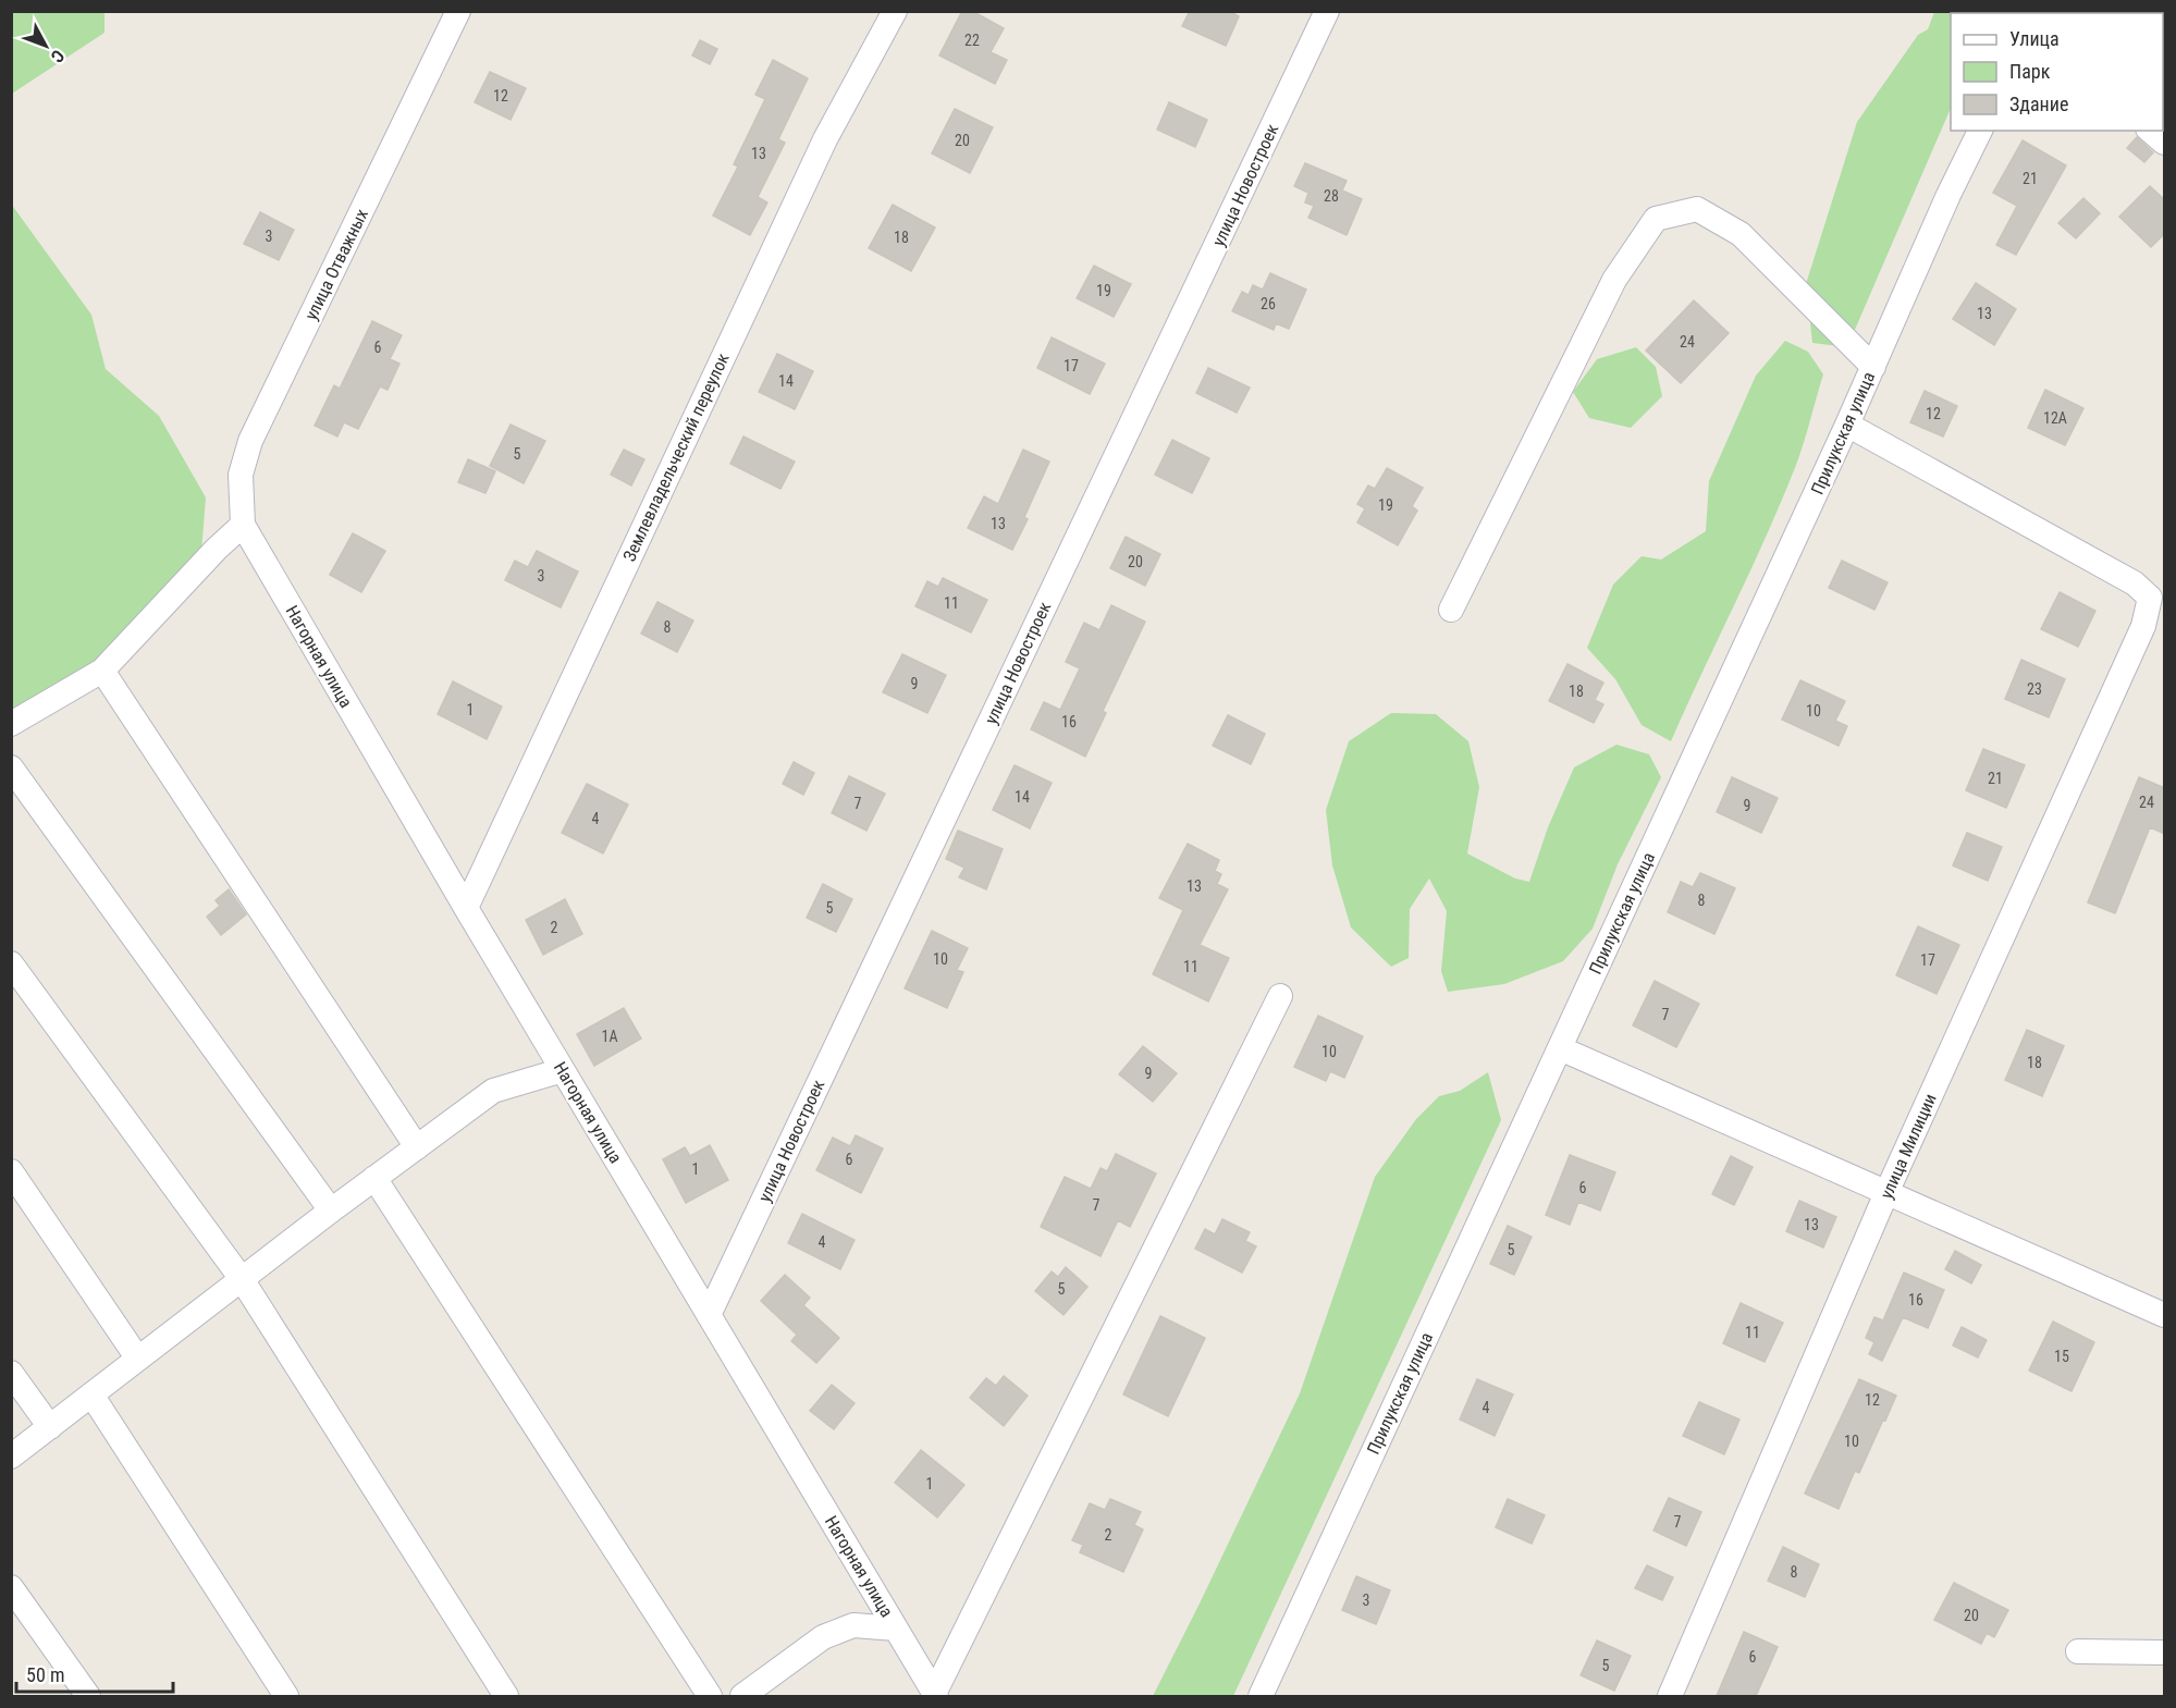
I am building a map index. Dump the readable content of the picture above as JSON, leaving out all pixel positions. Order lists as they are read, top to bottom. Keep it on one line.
{"streets":{"street":["улица Новостроек","улица Отважных","Прилукская улица","Землевладельческий переулок","Нагорная улица","улица Милиции"]},"crossings":[["улица Новостроек","Нагорная улица"],["улица Отважных","Нагорная улица"],["Прилукская улица","улица Милиции"],["Землевладельческий переулок","Нагорная улица"]],"house_numbers":["22","12","20","13","21","28","3","18","19","26","13","24","6","17","14","12","12А","5","19","13","20","3","11","8","9","23","18","1","10","16","21","14","24","7","9","4","13","8","5","2","10","17","11","7","1А","10","18","9","6","1","6","7","13","4","5","5","16","11","15","12","4","10","1","7","2","8","3","20","6","5"],"legend":["Улица","Парк","Здание"],"scale_bar":"50 m","north":"bottom right"}
